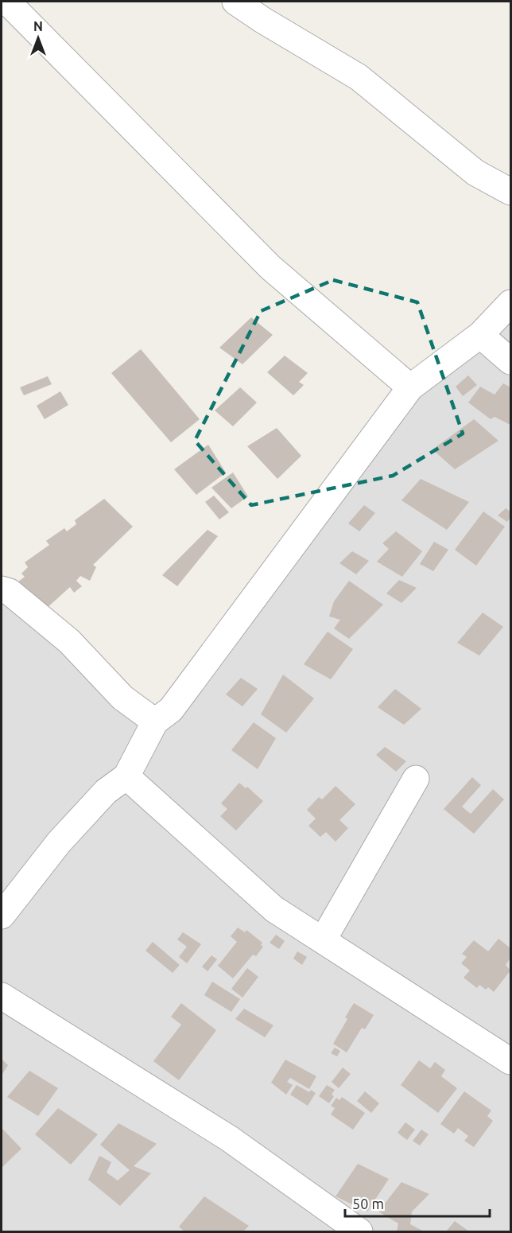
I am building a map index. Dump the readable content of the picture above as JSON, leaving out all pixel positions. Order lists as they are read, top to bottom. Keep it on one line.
{"scale_bar":"50 m","north":"top"}
